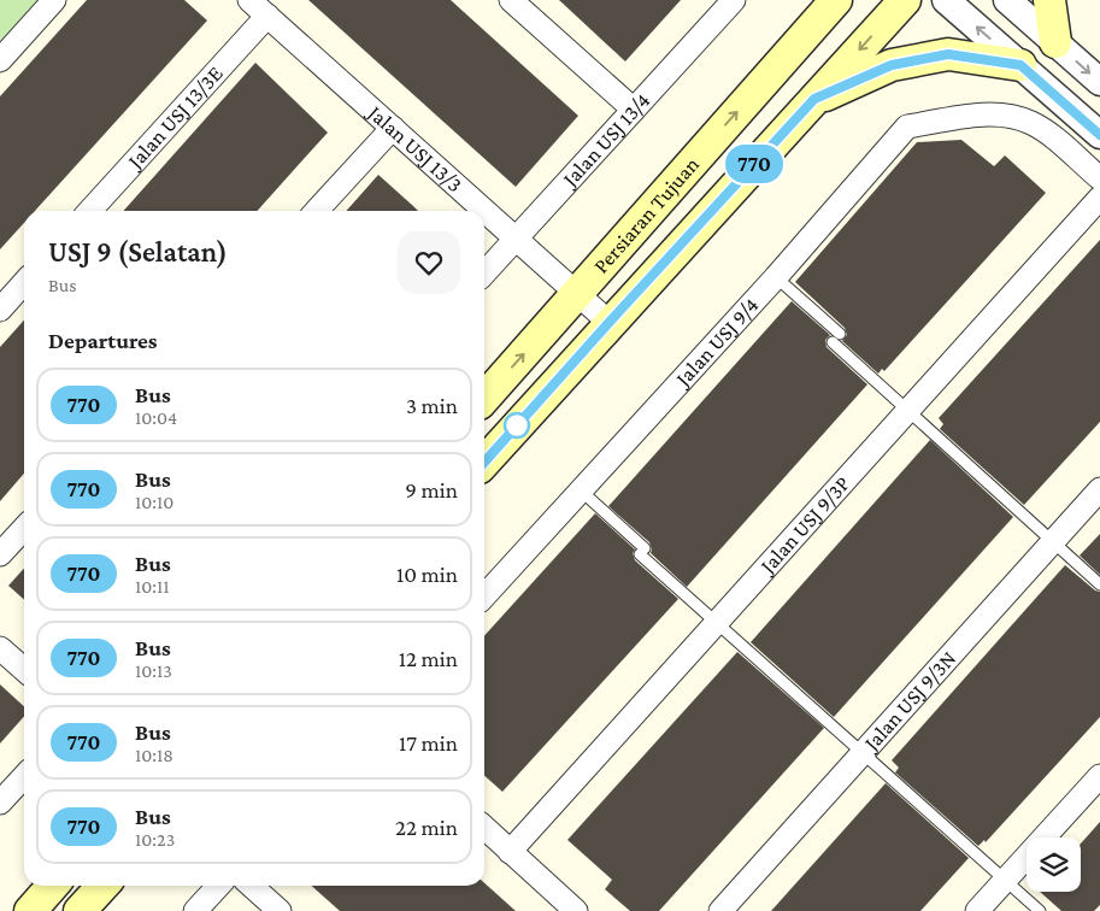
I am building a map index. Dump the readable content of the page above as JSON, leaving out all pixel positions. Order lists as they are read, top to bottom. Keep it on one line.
{"streets":{"main road":["Persiaran Tujuan"],"street":["Jalan USJ 13/3E","Jalan USJ 13/4","Jalan USJ 13/3","Jalan USJ 9/4","Jalan USJ 9/3P","Jalan USJ 9/3N"]},"crossings":[["Jalan USJ 13/3E","Jalan USJ 13/3"],["Jalan USJ 13/4","Jalan USJ 13/3"],["Jalan USJ 13/3","Persiaran Tujuan"]],"lines":["bus line 770"],"page":{"on_map":"770","heading":[["USJ 9 (Selatan)","Bus"],"Departures"],"list":[{"mark":"770","name":"Bus","note":"10:04","value":"3 min"},{"mark":"770","name":"Bus","note":"10:10","value":"9 min"},{"mark":"770","name":"Bus","note":"10:11","value":"10 min"},{"mark":"770","name":"Bus","note":"10:13","value":"12 min"},{"mark":"770","name":"Bus","note":"10:18","value":"17 min"},{"mark":"770","name":"Bus","note":"10:23","value":"22 min"}]}}
